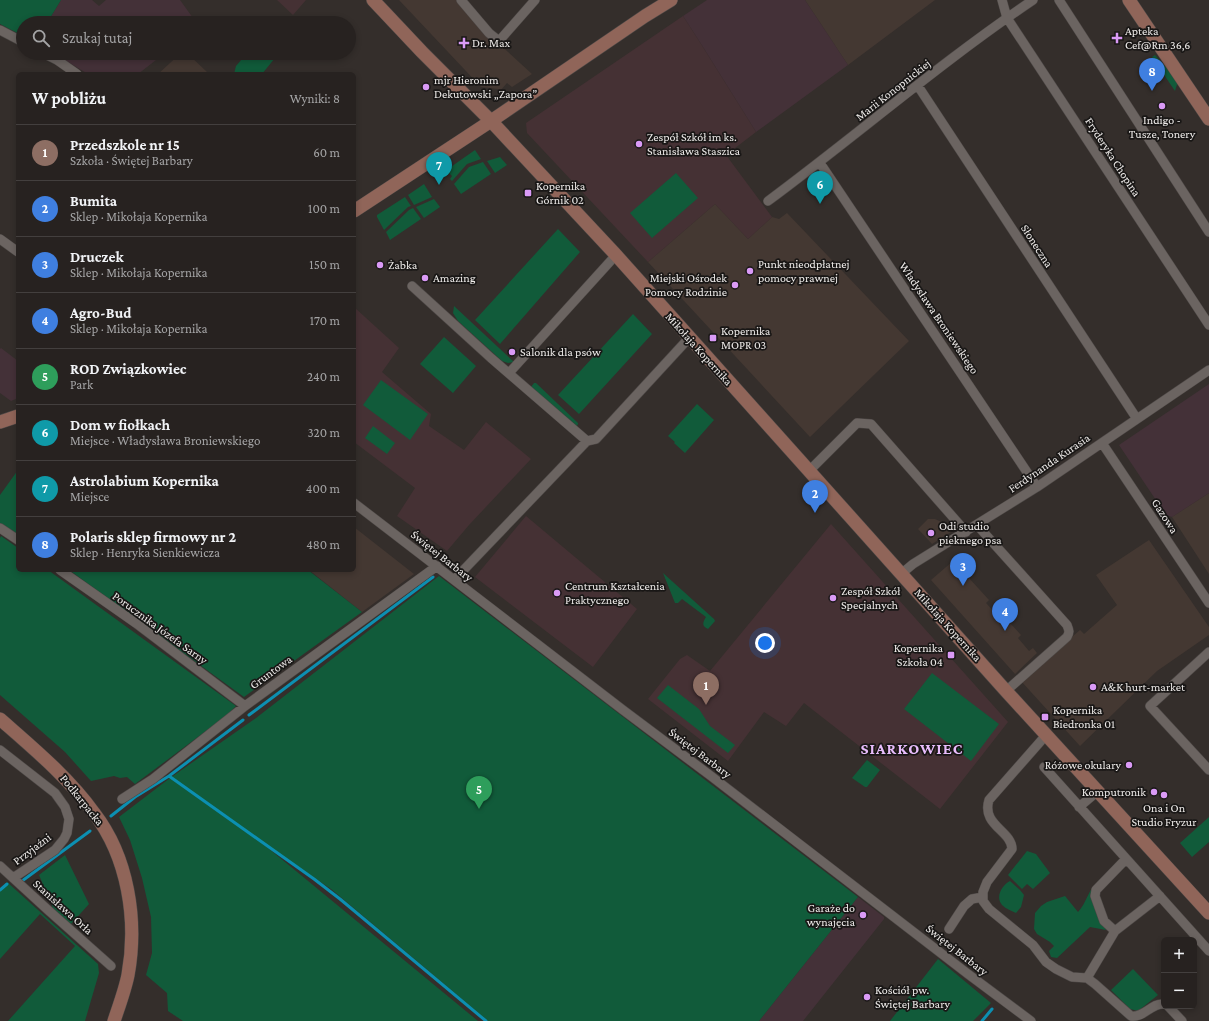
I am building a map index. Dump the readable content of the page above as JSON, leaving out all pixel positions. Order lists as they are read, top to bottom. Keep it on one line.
{"streets":{"street":["Marii Konopnickiej","Fryderyka Chopina","Słoneczna","Władysława Broniewskiego","Mikołaja Kopernika","Ferdynanda Kurasia","Gazowa","Świętej Barbary","Porucznika Józefa Sarny","Gruntowa","Podkarpacka","Przyjaźni","Stanisława Orła"]},"crossings":[["Marii Konopnickiej","Fryderyka Chopina"],["Marii Konopnickiej","Słoneczna"],["Marii Konopnickiej","Władysława Broniewskiego"],["Słoneczna","Ferdynanda Kurasia"],["Władysława Broniewskiego","Ferdynanda Kurasia"],["Mikołaja Kopernika","Ferdynanda Kurasia"],["Ferdynanda Kurasia","Gazowa"],["Świętej Barbary","Gruntowa"],["Porucznika Józefa Sarny","Gruntowa"],["Przyjaźni","Stanisława Orła"]],"districts":["SIARKOWIEC"],"places":{"health":["Apteka Cef@Rm 36,6","Dr. Max"],"other":["mjr Hieronim Dekutowski „Zapora”","Indigo - Tusze, Tonery","Zespół Szkół im ks. Stanisława Staszica","Żabka","Punkt nieodpłatnej pomocy prawnej","Amazing","Miejski Ośrodek Pomocy Rodzinie","Salonik dla psów","Odi studio pieknego psa","Centrum Kształcenia Praktycznego","Zespół Szkół Specjalnych","A&K hurt-market","Różowe okulary","Komputronik","Ona i On Studio Fryzur","Garaże do wynajęcia","Kościół pw. Świętej Barbary"],"transit":["Kopernika Górnik 02","Kopernika MOPR 03","Kopernika Szkoła 04","Kopernika Biedronka 01"]},"page":{"search":"Szukaj tutaj","pins":["8","7","6","2","3","4","1","5"],"heading":["W pobliżu","Wyniki: 8"],"list":[{"mark":"1","name":"Przedszkole nr 15","note":"Szkoła · Świętej Barbary","value":"60 m"},{"mark":"2","name":"Bumita","note":"Sklep · Mikołaja Kopernika","value":"100 m"},{"mark":"3","name":"Druczek","note":"Sklep · Mikołaja Kopernika","value":"150 m"},{"mark":"4","name":"Agro-Bud","note":"Sklep · Mikołaja Kopernika","value":"170 m"},{"mark":"5","name":"ROD Związkowiec","note":"Park","value":"240 m"},{"mark":"6","name":"Dom w fiołkach","note":"Miejsce · Władysława Broniewskiego","value":"320 m"},{"mark":"7","name":"Astrolabium Kopernika","note":"Miejsce","value":"400 m"},{"mark":"8","name":"Polaris sklep firmowy nr 2","note":"Sklep · Henryka Sienkiewicza","value":"480 m"}],"map_buttons":["+","−"]}}
